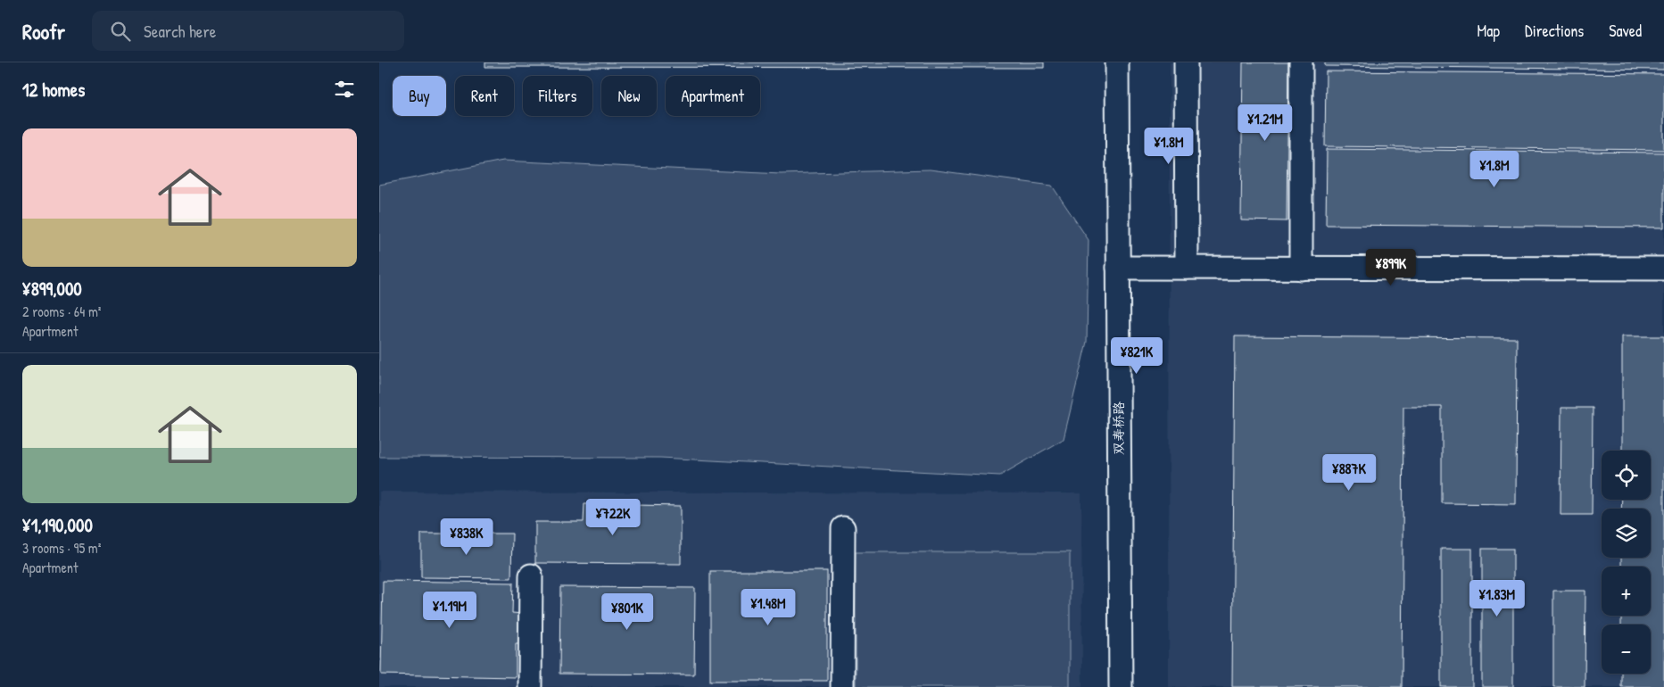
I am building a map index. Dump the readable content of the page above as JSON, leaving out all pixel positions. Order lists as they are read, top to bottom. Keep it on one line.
{"streets":{"street":["双寿桥路"]},"page":{"header":"Roofr","search":"Search here","nav":["Map","Directions","Saved"],"heading":"12 homes","chip":["Buy","Rent","Filters","New","Apartment"],"price":["¥1.21M","¥1.8M","¥1.8M","¥899K","¥821K","¥887K","¥722K","¥838K","¥1.83M","¥1.48M","¥1.19M","¥801K"],"list":[{"name":"¥899,000","note":"2 rooms · 64 m² · Apartment"},{"name":"¥1,190,000","note":"3 rooms · 95 m² · Apartment"}],"map_buttons":["+","−"]}}
